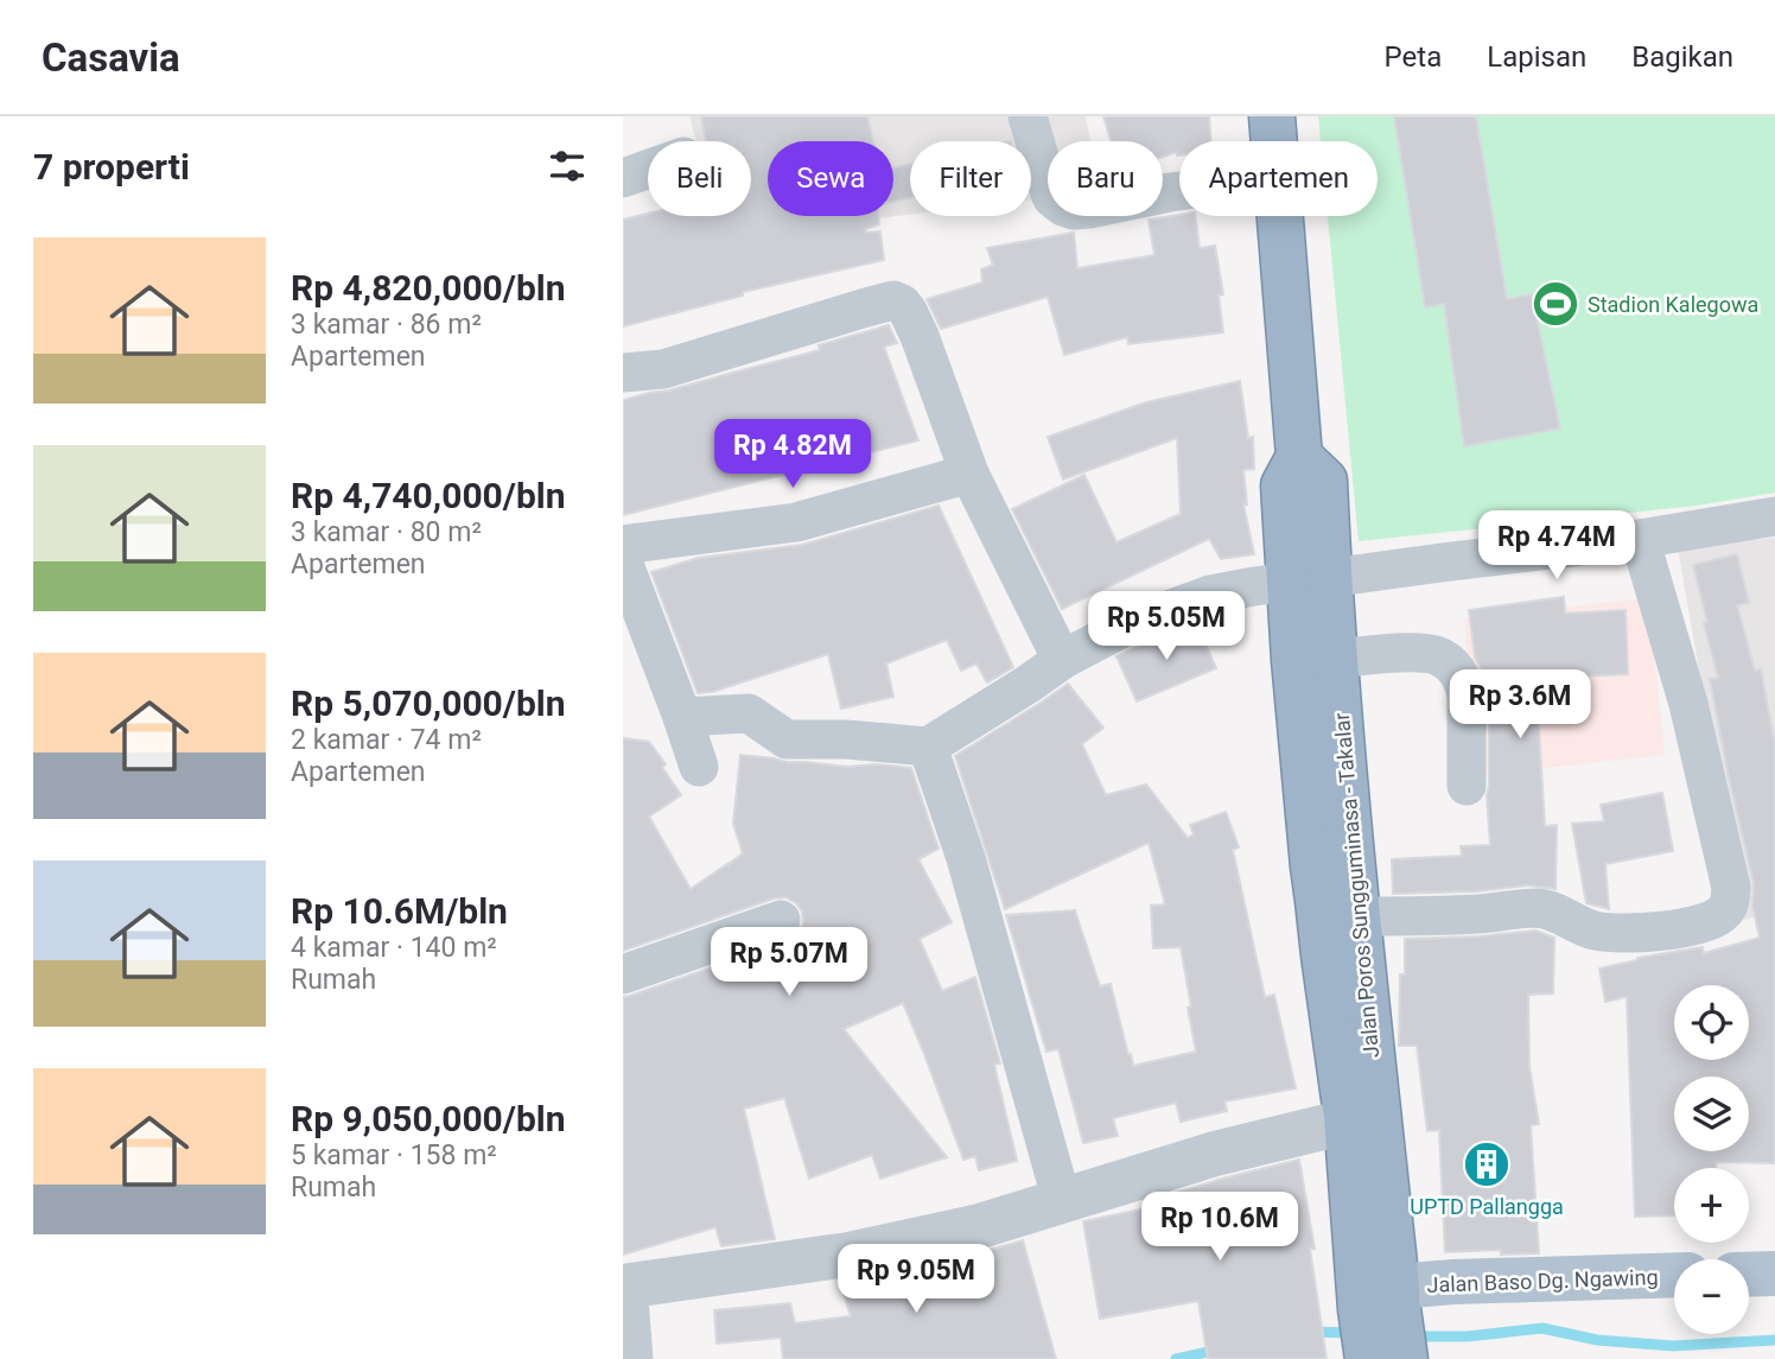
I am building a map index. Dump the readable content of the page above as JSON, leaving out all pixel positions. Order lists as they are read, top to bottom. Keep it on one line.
{"streets":{"highway":["Jalan Poros Sungguminasa - Takalar"],"main road":["Jalan Baso Dg. Ngawing"]},"crossings":[["Jalan Poros Sungguminasa - Takalar","Jalan Baso Dg. Ngawing"]],"places":{"sports":["Stadion Kalegowa"],"building":["UPTD Pallangga"]},"page":{"header":"Casavia","nav":["Peta","Lapisan","Bagikan"],"heading":"7 properti","chip":["Beli","Sewa","Filter","Baru","Apartemen"],"list":[{"name":"Rp 4,820,000/bln","note":"3 kamar · 86 m² · Apartemen"},{"name":"Rp 4,740,000/bln","note":"3 kamar · 80 m² · Apartemen"},{"name":"Rp 5,070,000/bln","note":"2 kamar · 74 m² · Apartemen"},{"name":"Rp 10.6M/bln","note":"4 kamar · 140 m² · Rumah"},{"name":"Rp 9,050,000/bln","note":"5 kamar · 158 m² · Rumah"}],"price":["Rp 4.82M","Rp 4.74M","Rp 5.05M","Rp 3.6M","Rp 5.07M","Rp 10.6M","Rp 9.05M"],"map_buttons":["+","−"]}}
